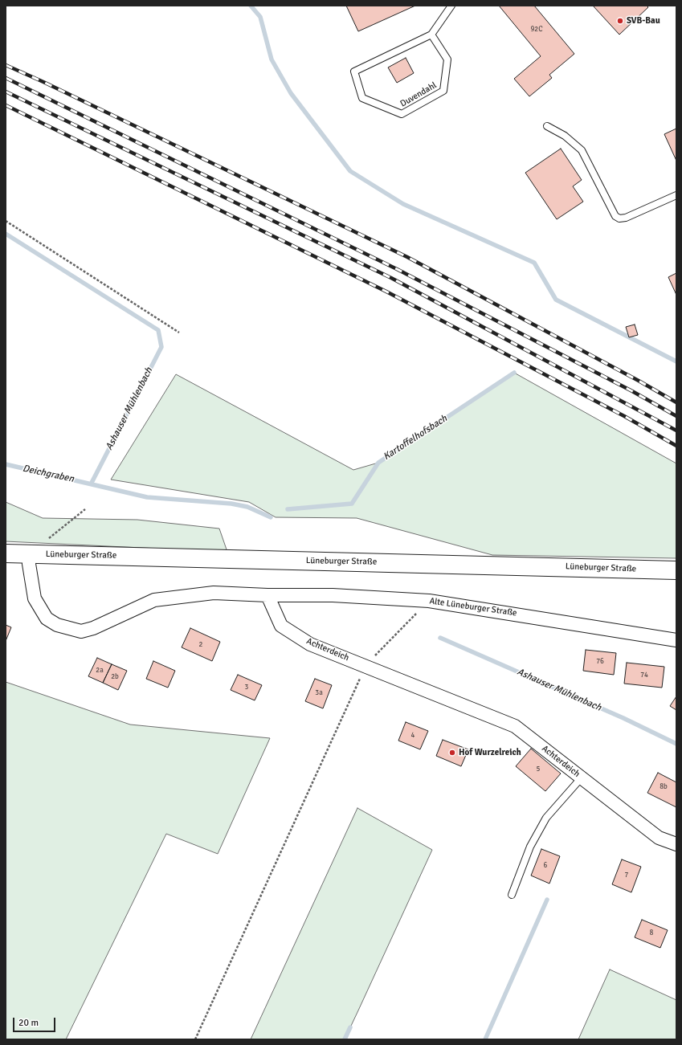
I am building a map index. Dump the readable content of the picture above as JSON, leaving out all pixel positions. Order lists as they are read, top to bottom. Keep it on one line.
{"streets":{"main road":["Lüneburger Straße"],"street":["Alte Lüneburger Straße","Achterdeich"],"lane":["Duvendahl"]},"crossings":[["Alte Lüneburger Straße","Achterdeich"]],"water":["Ashauser Mühlenbach","Kartoffelhofsbach","Deichgraben"],"places":["SVB-Bau","Hof Wurzelreich"],"house_numbers":["92C","2","76","2a","74","2b","3","3a","4","5","8b","6","7","8"],"scale_bar":"20 m"}
